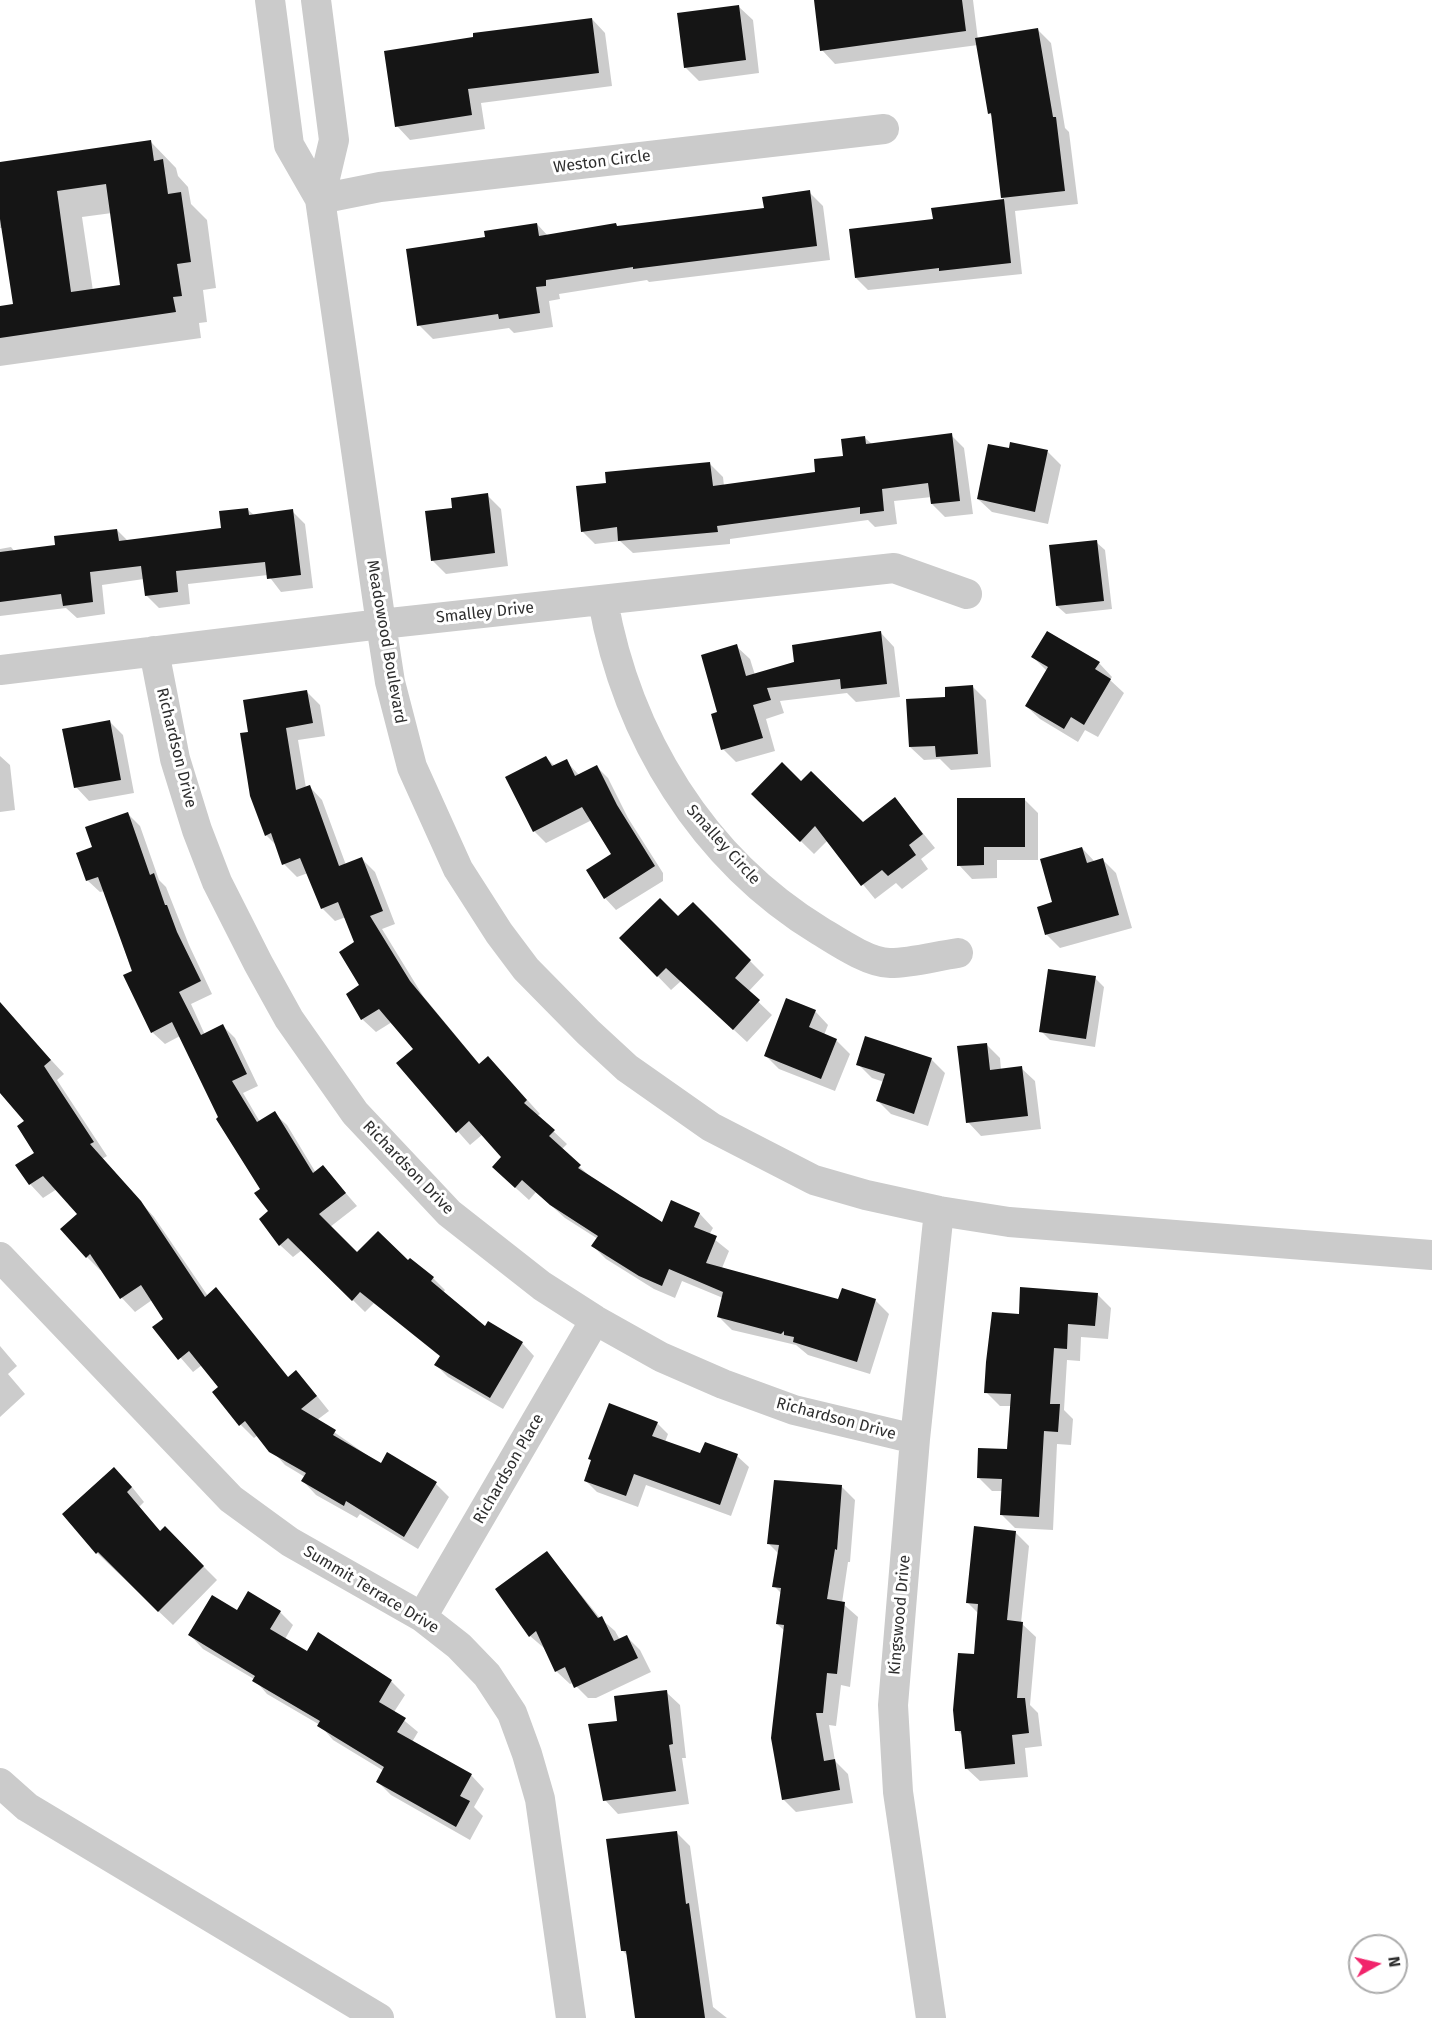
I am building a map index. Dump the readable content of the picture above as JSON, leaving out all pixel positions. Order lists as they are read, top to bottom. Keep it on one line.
{"streets":{"street":["Weston Circle","Smalley Drive","Meadowood Boulevard","Richardson Drive","Smalley Circle","Richardson Place","Summit Terrace Drive","Kingswood Drive"]},"crossings":[["Weston Circle","Meadowood Boulevard"],["Smalley Drive","Meadowood Boulevard"],["Smalley Drive","Richardson Drive"],["Smalley Drive","Smalley Circle"],["Meadowood Boulevard","Kingswood Drive"],["Richardson Drive","Richardson Place"],["Richardson Drive","Kingswood Drive"],["Richardson Place","Summit Terrace Drive"]],"north":"right"}
